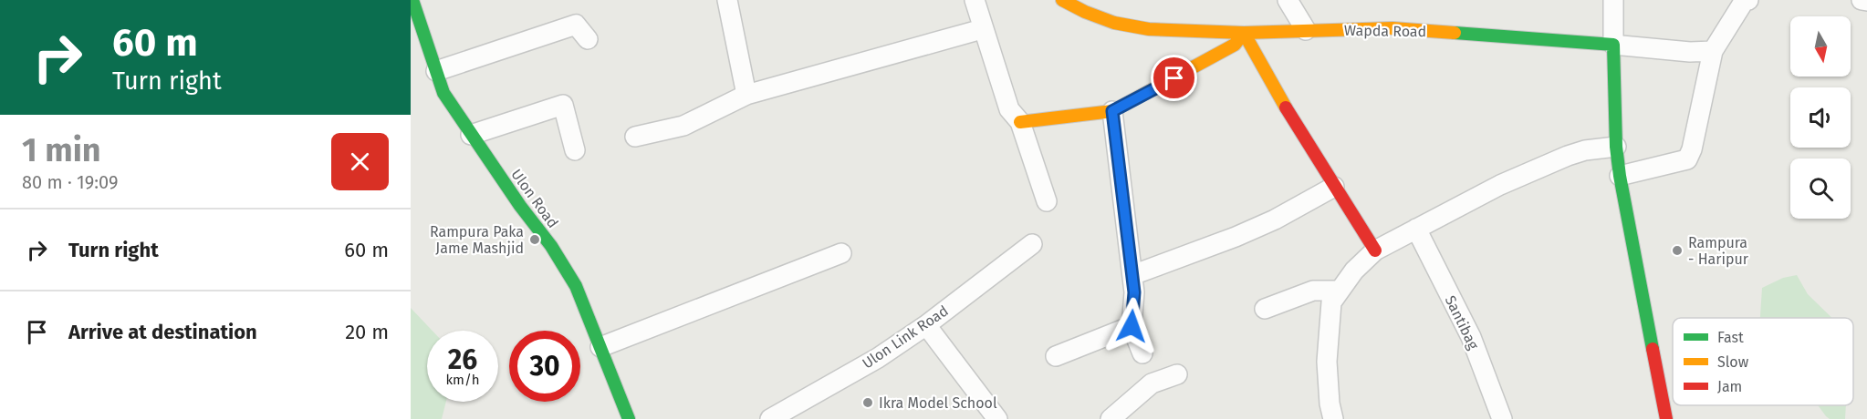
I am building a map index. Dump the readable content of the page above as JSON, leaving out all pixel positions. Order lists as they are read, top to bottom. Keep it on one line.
{"streets":{"street":["Wapda Road","Ulon Road","Santibag","Ulon Link Road"]},"places":["Rampura Paka Jame Mashjid","Rampura - Haripur","Ikra Model School"],"legend":["Fast","Slow","Jam"],"north":"bottom","page":{"turn":["60 m","Turn right"],"heading":["1 min","80 m · 19:09"],"list":[{"name":"Turn right","value":"60 m"},{"name":"Arrive at destination","value":"20 m"}],"speed":"26 km/h","limit":"30"}}
